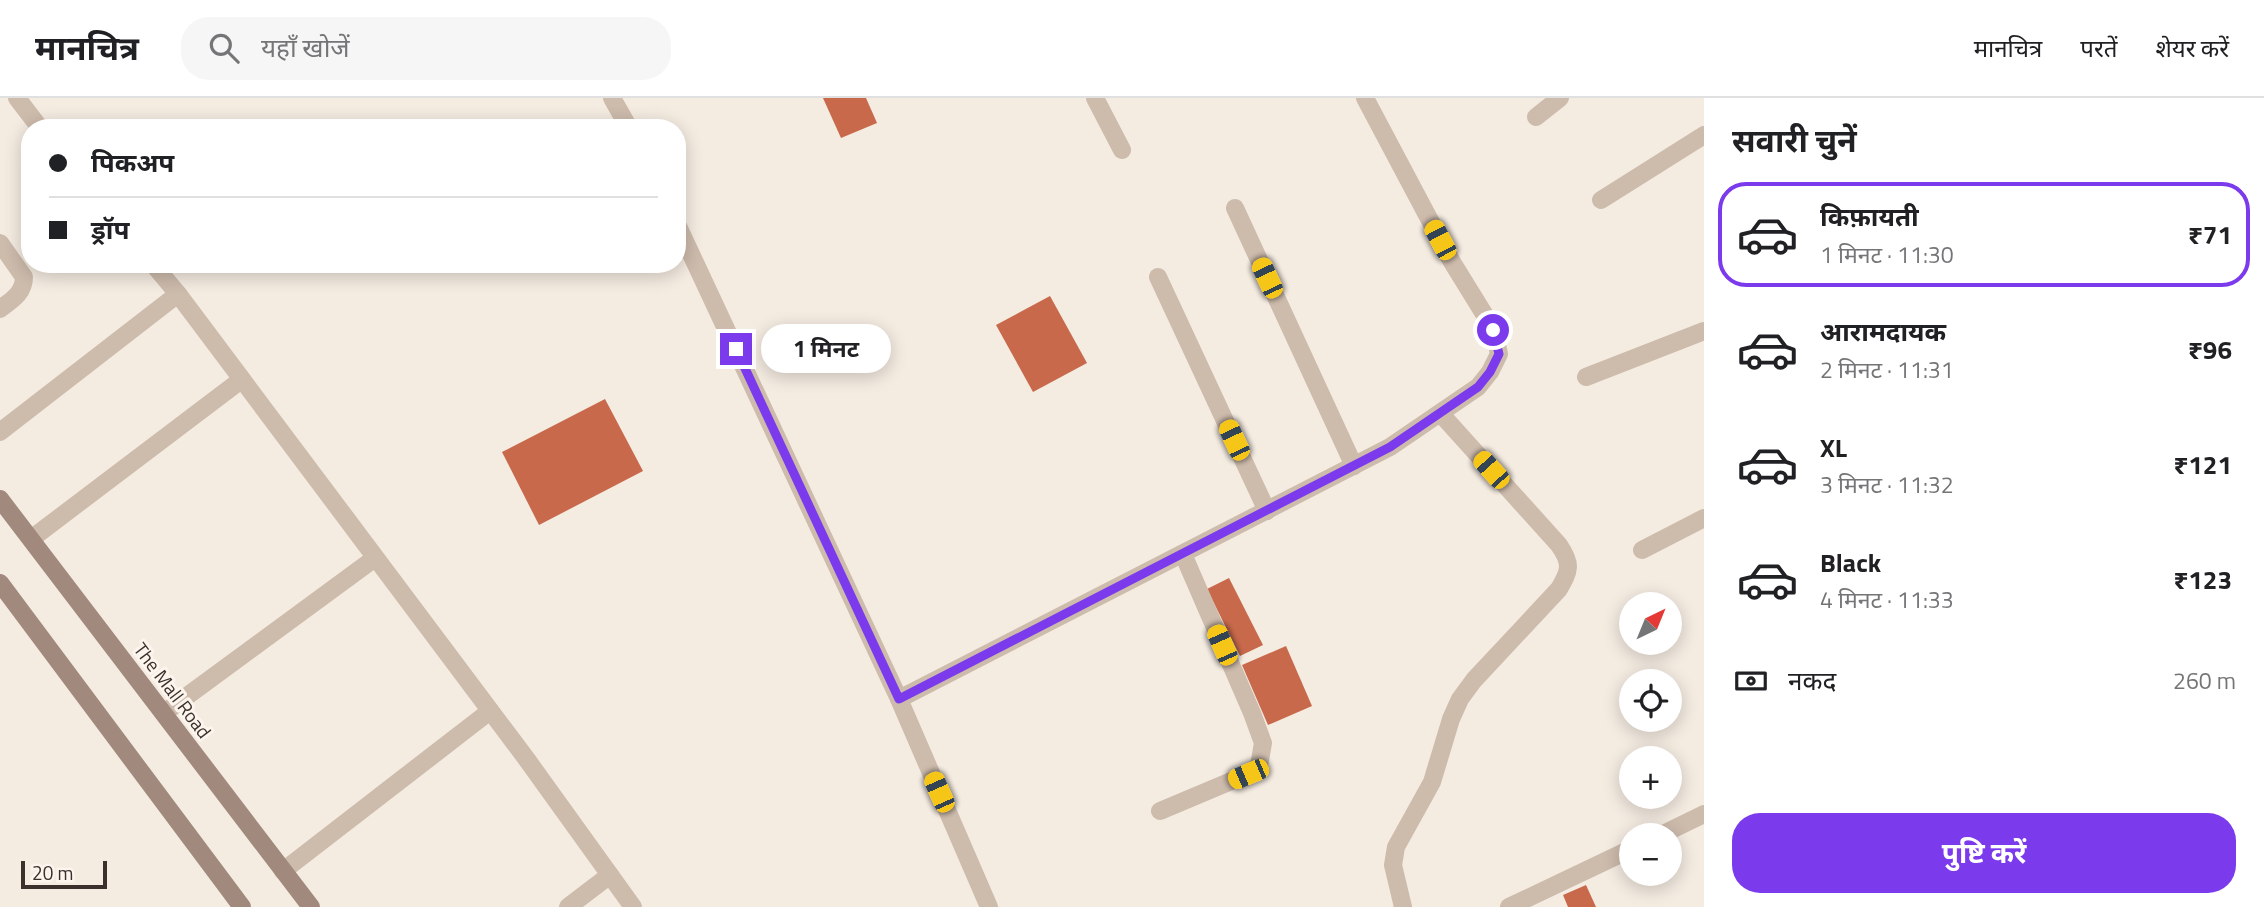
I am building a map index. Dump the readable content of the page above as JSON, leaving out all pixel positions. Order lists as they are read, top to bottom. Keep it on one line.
{"streets":{"main road":["The Mall Road"]},"scale_bar":"20 m","north":"top right","page":{"header":"मानचित्र","search":"यहाँ खोजें","nav":["मानचित्र","परतें","शेयर करें"],"heading":"सवारी चुनें","banner":["पिकअप","ड्रॉप"],"list":[{"name":"किफ़ायती","note":"1 मिनट · 11:30","value":"₹71"},{"name":"आरामदायक","note":"2 मिनट · 11:31","value":"₹96"},{"name":"XL","note":"3 मिनट · 11:32","value":"₹121"},{"name":"Black","note":"4 मिनट · 11:33","value":"₹123"}],"bubble":"1 मिनट","map_buttons":["+","−"],"pay":["नकद","260 m"],"buttons":"पुष्टि करें","scale":"20 m"}}
